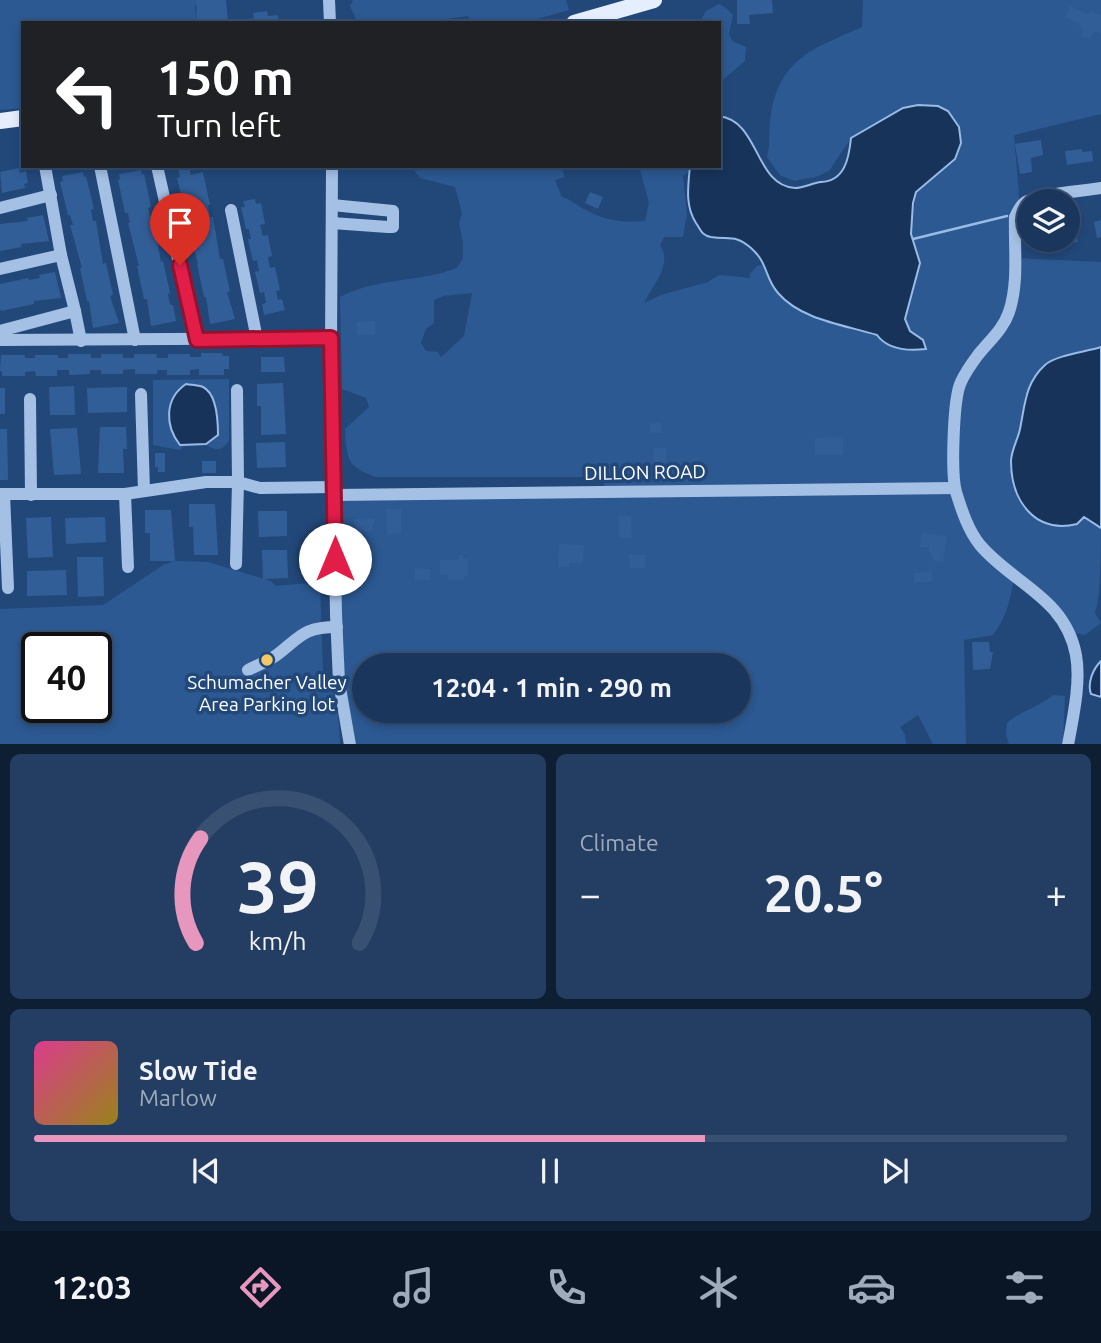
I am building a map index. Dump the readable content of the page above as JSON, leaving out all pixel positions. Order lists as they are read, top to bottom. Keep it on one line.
{"streets":{"street":["DILLON ROAD"]},"places":["Schumacher Valley Area Parking lot"],"page":{"turn":["150 m","Turn left"],"limit":"40","trip":"12:04 · 1 min · 290 m","tile":"Climate","heat":["−","20.5°","+"],"song":["Slow Tide","Marlow"],"tabs":"12:03","gauge":["39","km/h"]}}
